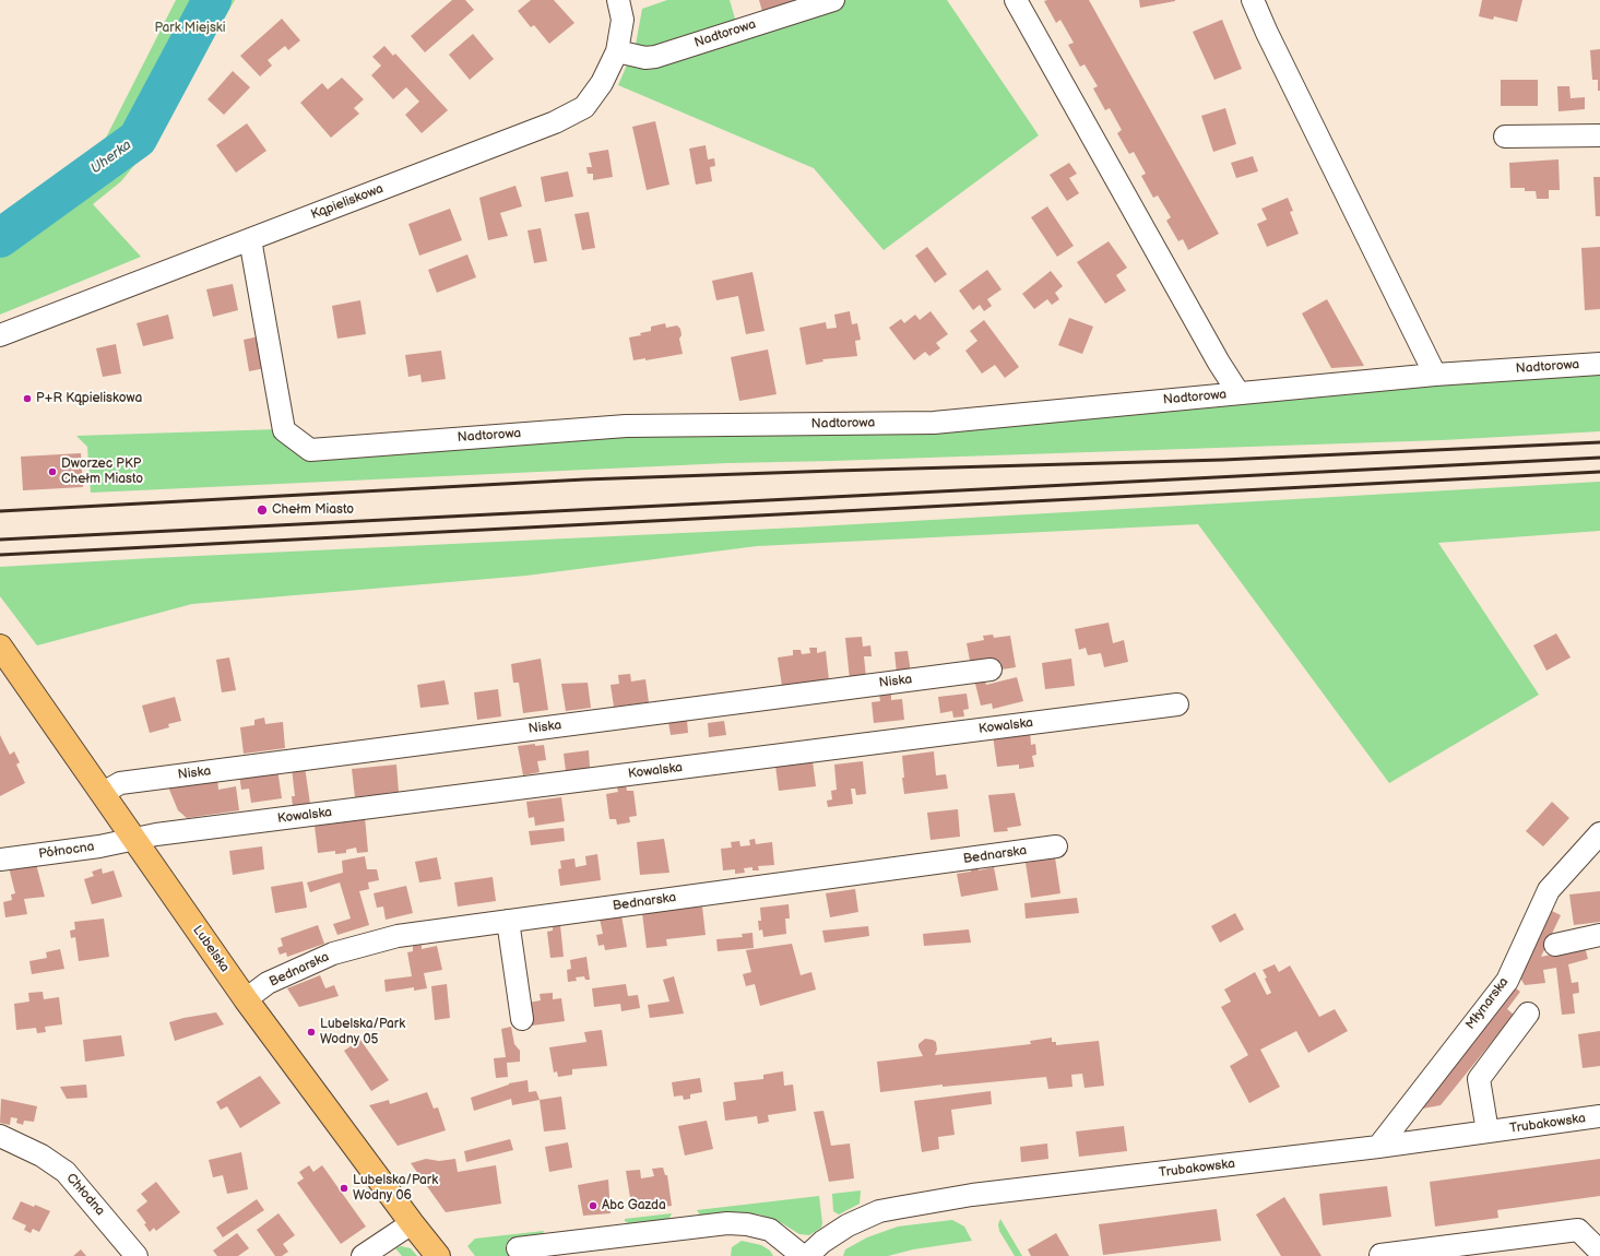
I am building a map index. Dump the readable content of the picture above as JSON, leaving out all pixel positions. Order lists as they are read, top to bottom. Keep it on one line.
{"streets":{"main road":["Lubelska"],"street":["Nadtorowa","Kąpieliskowa","Niska","Kowalska","Północna","Bednarska","Młynarska","Trubakowska","Chłodna"]},"crossings":[["Nadtorowa","Kąpieliskowa"],["Niska","Lubelska"],["Kowalska","Północna"],["Kowalska","Lubelska"],["Północna","Lubelska"],["Bednarska","Lubelska"],["Młynarska","Trubakowska"]],"water":["Uherka"],"parks":["Park Miejski"],"places":["P+R Kąpieliskowa","Dworzec PKP Chełm Miasto","Chełm Miasto","Lubelska/Park Wodny 05","Lubelska/Park Wodny 06","Abc Gazda"]}
